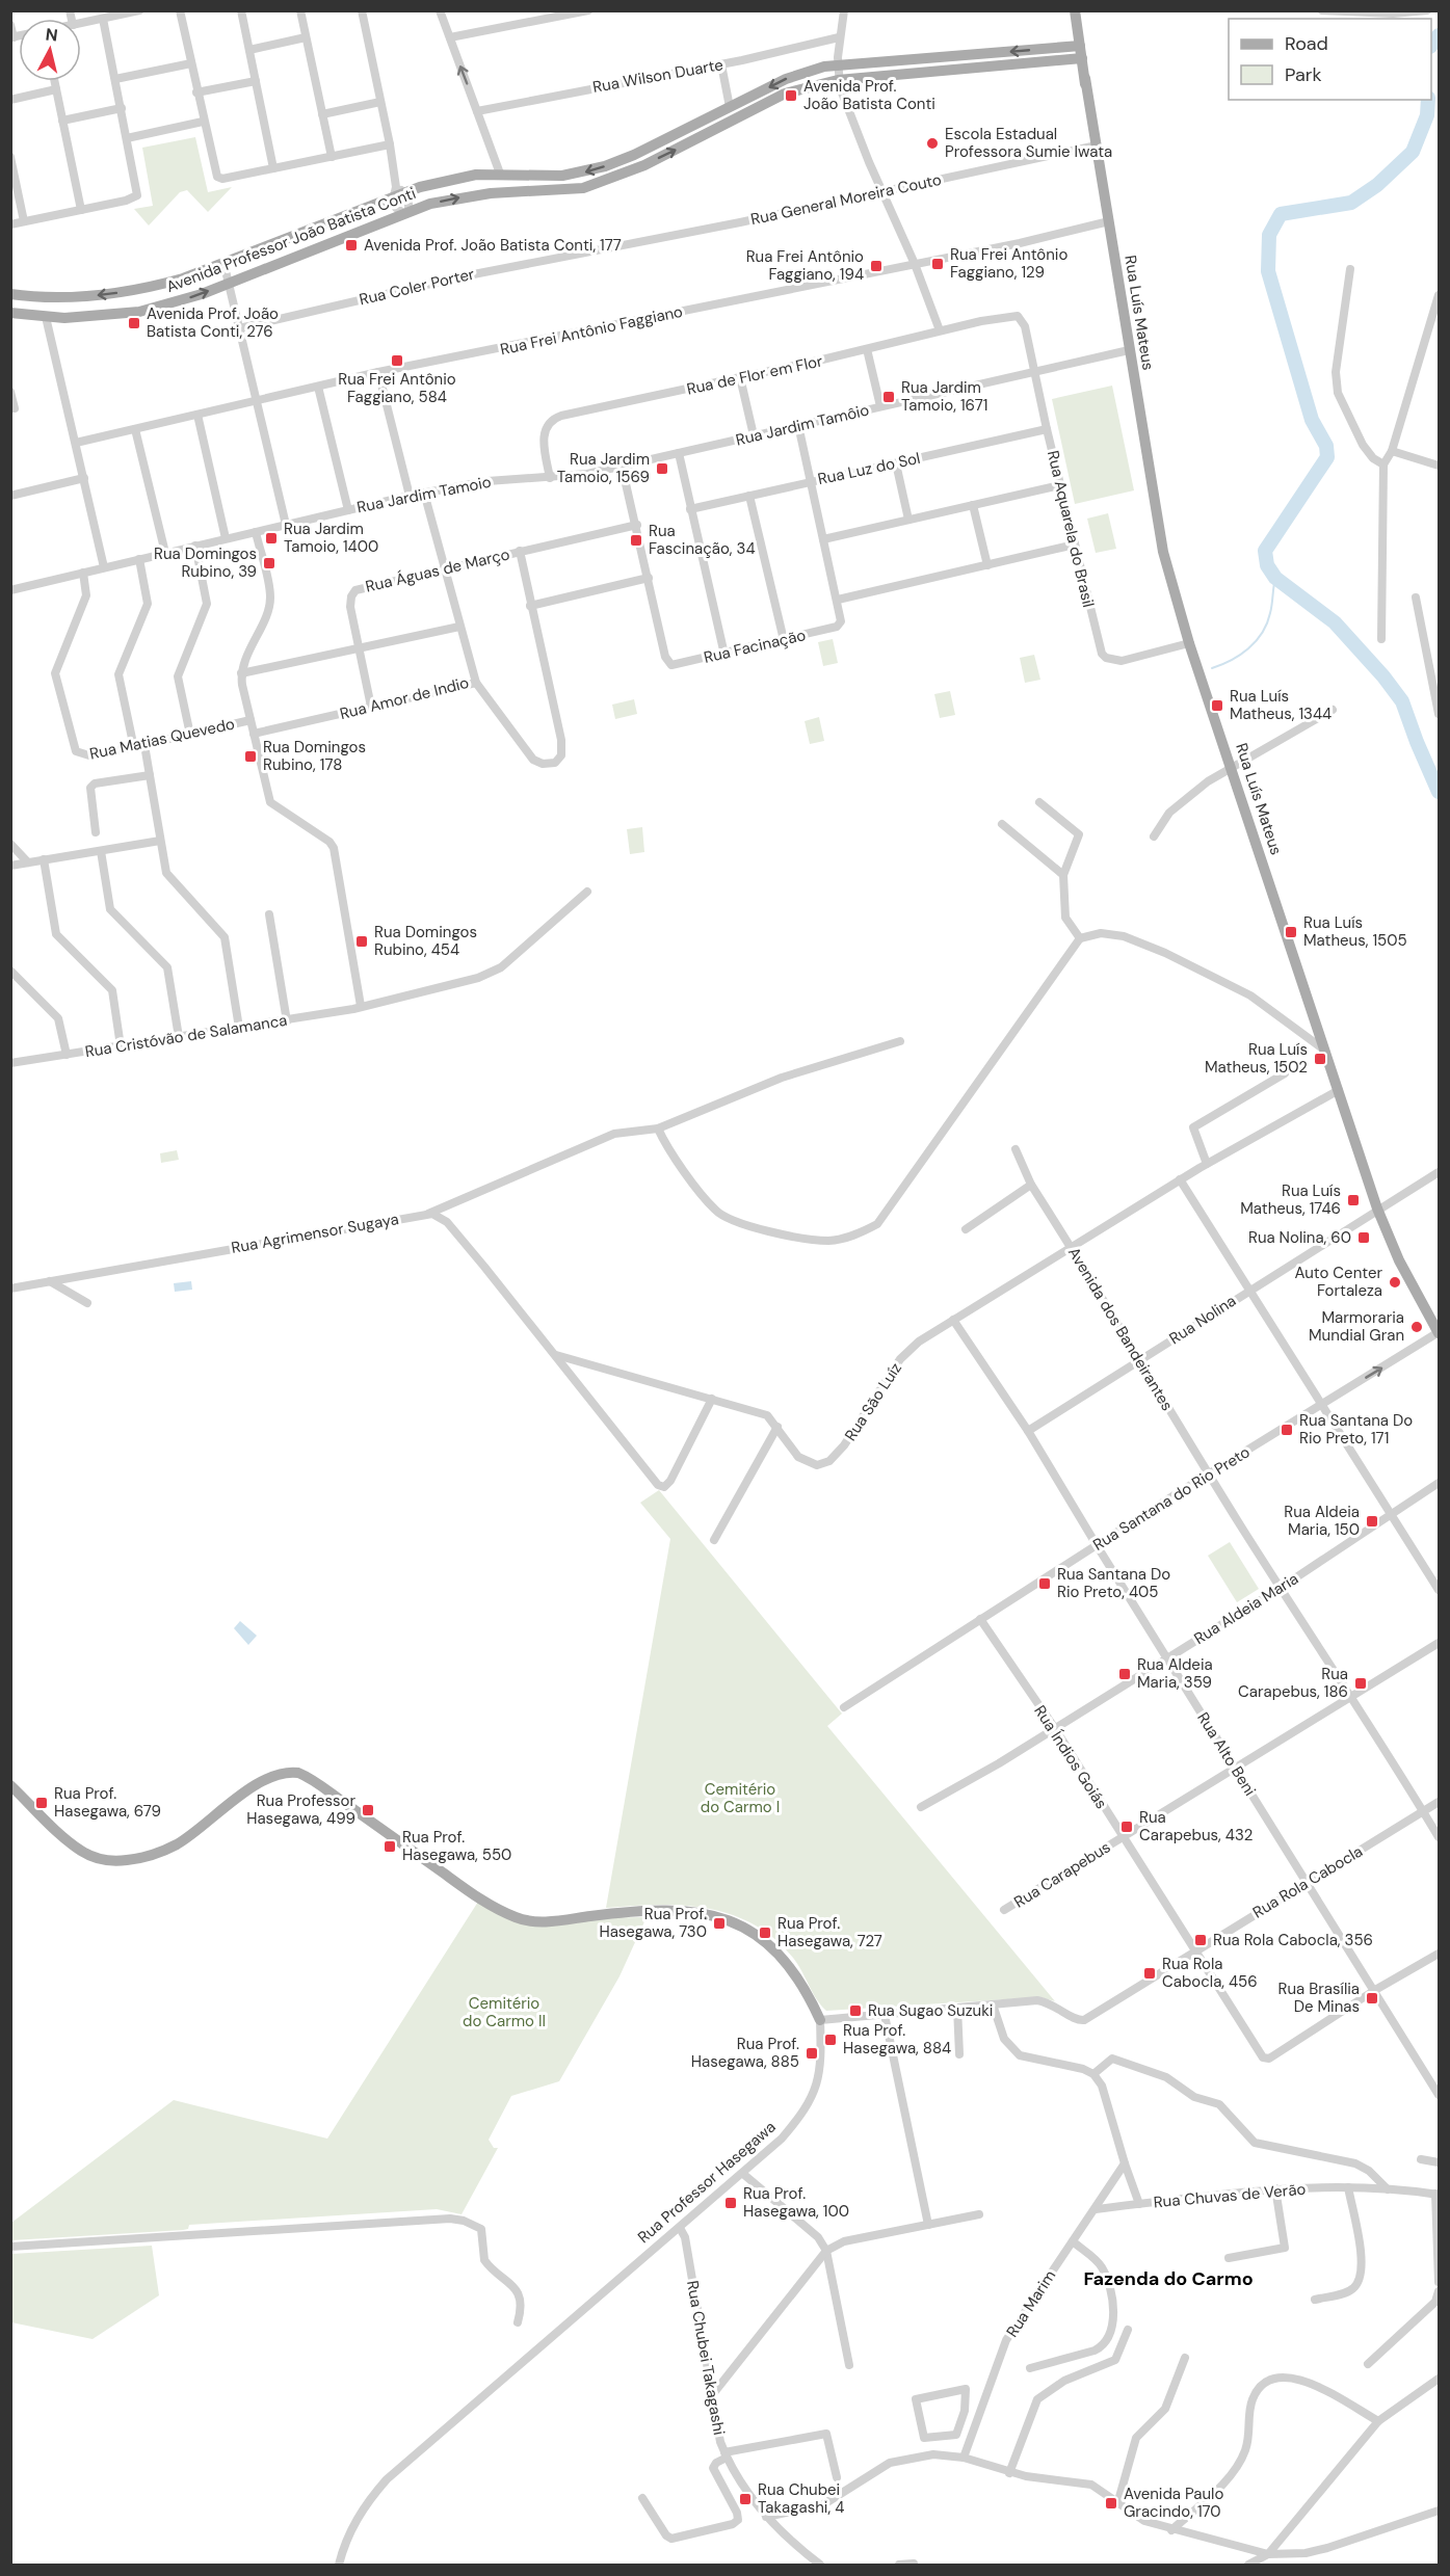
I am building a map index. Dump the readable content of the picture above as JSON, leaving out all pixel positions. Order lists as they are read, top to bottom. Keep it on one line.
{"streets":{"main road":["Avenida Professor João Batista Conti","Rua Luís Mateus","Rua Professor Hasegawa"],"street":["Rua Wilson Duarte","Rua General Moreira Couto","Rua Coler Porter","Rua Frei Antônio Faggiano","Rua de Flor em Flor","Rua Jardim Tamôio","Rua Luz do Sol","Rua Jardim Tamoio","Rua Aquarela do Brasil","Rua Águas de Março","Rua Facinação","Rua Amor de Indio","Rua Matias Quevedo","Rua Cristóvão de Salamanca","Rua Agrimensor Sugaya","Rua Nolina","Avenida dos Bandeirantes","Rua São Luíz","Rua Santana do Rio Preto","Rua Aldeia Maria","Rua Alto Beni","Rua Índios Goiás","Rua Carapebus","Rua Rola Cabocla","Rua Chuvas de Verão","Rua Marim","Rua Chubei Takagashi"]},"crossings":[["Rua General Moreira Couto","Rua Coler Porter"],["Rua General Moreira Couto","Rua Luís Mateus"],["Avenida Professor João Batista Conti","Rua Luís Mateus"],["Rua Luís Mateus","Rua Frei Antônio Faggiano"],["Rua Luís Mateus","Rua Jardim Tamôio"],["Rua Luís Mateus","Rua Aquarela do Brasil"],["Rua Luís Mateus","Rua Nolina"],["Rua Luís Mateus","Rua São Luíz"],["Rua Luís Mateus","Rua Santana do Rio Preto"],["Rua de Flor em Flor","Rua Jardim Tamoio"],["Rua de Flor em Flor","Rua Aquarela do Brasil"],["Rua Jardim Tamôio","Rua Jardim Tamoio"],["Rua Jardim Tamôio","Rua Aquarela do Brasil"],["Rua Jardim Tamôio","Rua Facinação"],["Rua Luz do Sol","Rua Aquarela do Brasil"],["Rua Luz do Sol","Rua Facinação"],["Rua Jardim Tamoio","Rua Facinação"],["Rua Jardim Tamoio","Rua Amor de Indio"],["Rua Jardim Tamoio","Rua Matias Quevedo"],["Rua Águas de Março","Rua Facinação"],["Rua Águas de Março","Rua Amor de Indio"],["Rua Nolina","Avenida dos Bandeirantes"],["Rua Nolina","Rua Alto Beni"],["Avenida dos Bandeirantes","Rua São Luíz"],["Avenida dos Bandeirantes","Rua Santana do Rio Preto"],["Avenida dos Bandeirantes","Rua Aldeia Maria"],["Avenida dos Bandeirantes","Rua Carapebus"],["Avenida dos Bandeirantes","Rua Rola Cabocla"],["Rua São Luíz","Rua Alto Beni"],["Rua Santana do Rio Preto","Rua Alto Beni"],["Rua Santana do Rio Preto","Rua Índios Goiás"],["Rua Aldeia Maria","Rua Alto Beni"],["Rua Aldeia Maria","Rua Índios Goiás"],["Rua Alto Beni","Rua Índios Goiás"],["Rua Alto Beni","Rua Carapebus"],["Rua Alto Beni","Rua Rola Cabocla"],["Rua Índios Goiás","Rua Carapebus"],["Rua Índios Goiás","Rua Rola Cabocla"],["Rua Professor Hasegawa","Rua Chubei Takagashi"],["Rua Chuvas de Verão","Rua Marim"]],"districts":["Fazenda do Carmo"],"parks":["Cemitério do Carmo I","Cemitério do Carmo II"],"places":{"transit":["Avenida Prof. João Batista Conti","Avenida Prof. João Batista Conti, 177","Rua Frei Antônio Faggiano, 129","Rua Frei Antônio Faggiano, 194","Avenida Prof. João Batista Conti, 276","Rua Frei Antônio Faggiano, 584","Rua Jardim Tamoio, 1671","Rua Jardim Tamoio, 1569","Rua Jardim Tamoio, 1400","Rua Fascinação, 34","Rua Domingos Rubino, 39","Rua Luís Matheus, 1344","Rua Domingos Rubino, 178","Rua Luís Matheus, 1505","Rua Domingos Rubino, 454","Rua Luís Matheus, 1502","Rua Luís Matheus, 1746","Rua Nolina, 60","Rua Santana Do Rio Preto, 171","Rua Aldeia Maria, 150","Rua Santana Do Rio Preto, 405","Rua Aldeia Maria, 359","Rua Carapebus, 186","Rua Prof. Hasegawa, 679","Rua Professor Hasegawa, 499","Rua Carapebus, 432","Rua Prof. Hasegawa, 550","Rua Prof. Hasegawa, 730","Rua Prof. Hasegawa, 727","Rua Rola Cabocla, 356","Rua Rola Cabocla, 456","Rua Brasília De Minas","Rua Sugao Suzuki","Rua Prof. Hasegawa, 884","Rua Prof. Hasegawa, 885","Rua Prof. Hasegawa, 100","Rua Chubei Takagashi, 4","Avenida Paulo Gracindo, 170"],"other":["Escola Estadual Professora Sumie Iwata","Auto Center Fortaleza","Marmoraria Mundial Gran"]},"legend":["Road","Park"],"north":"top"}
